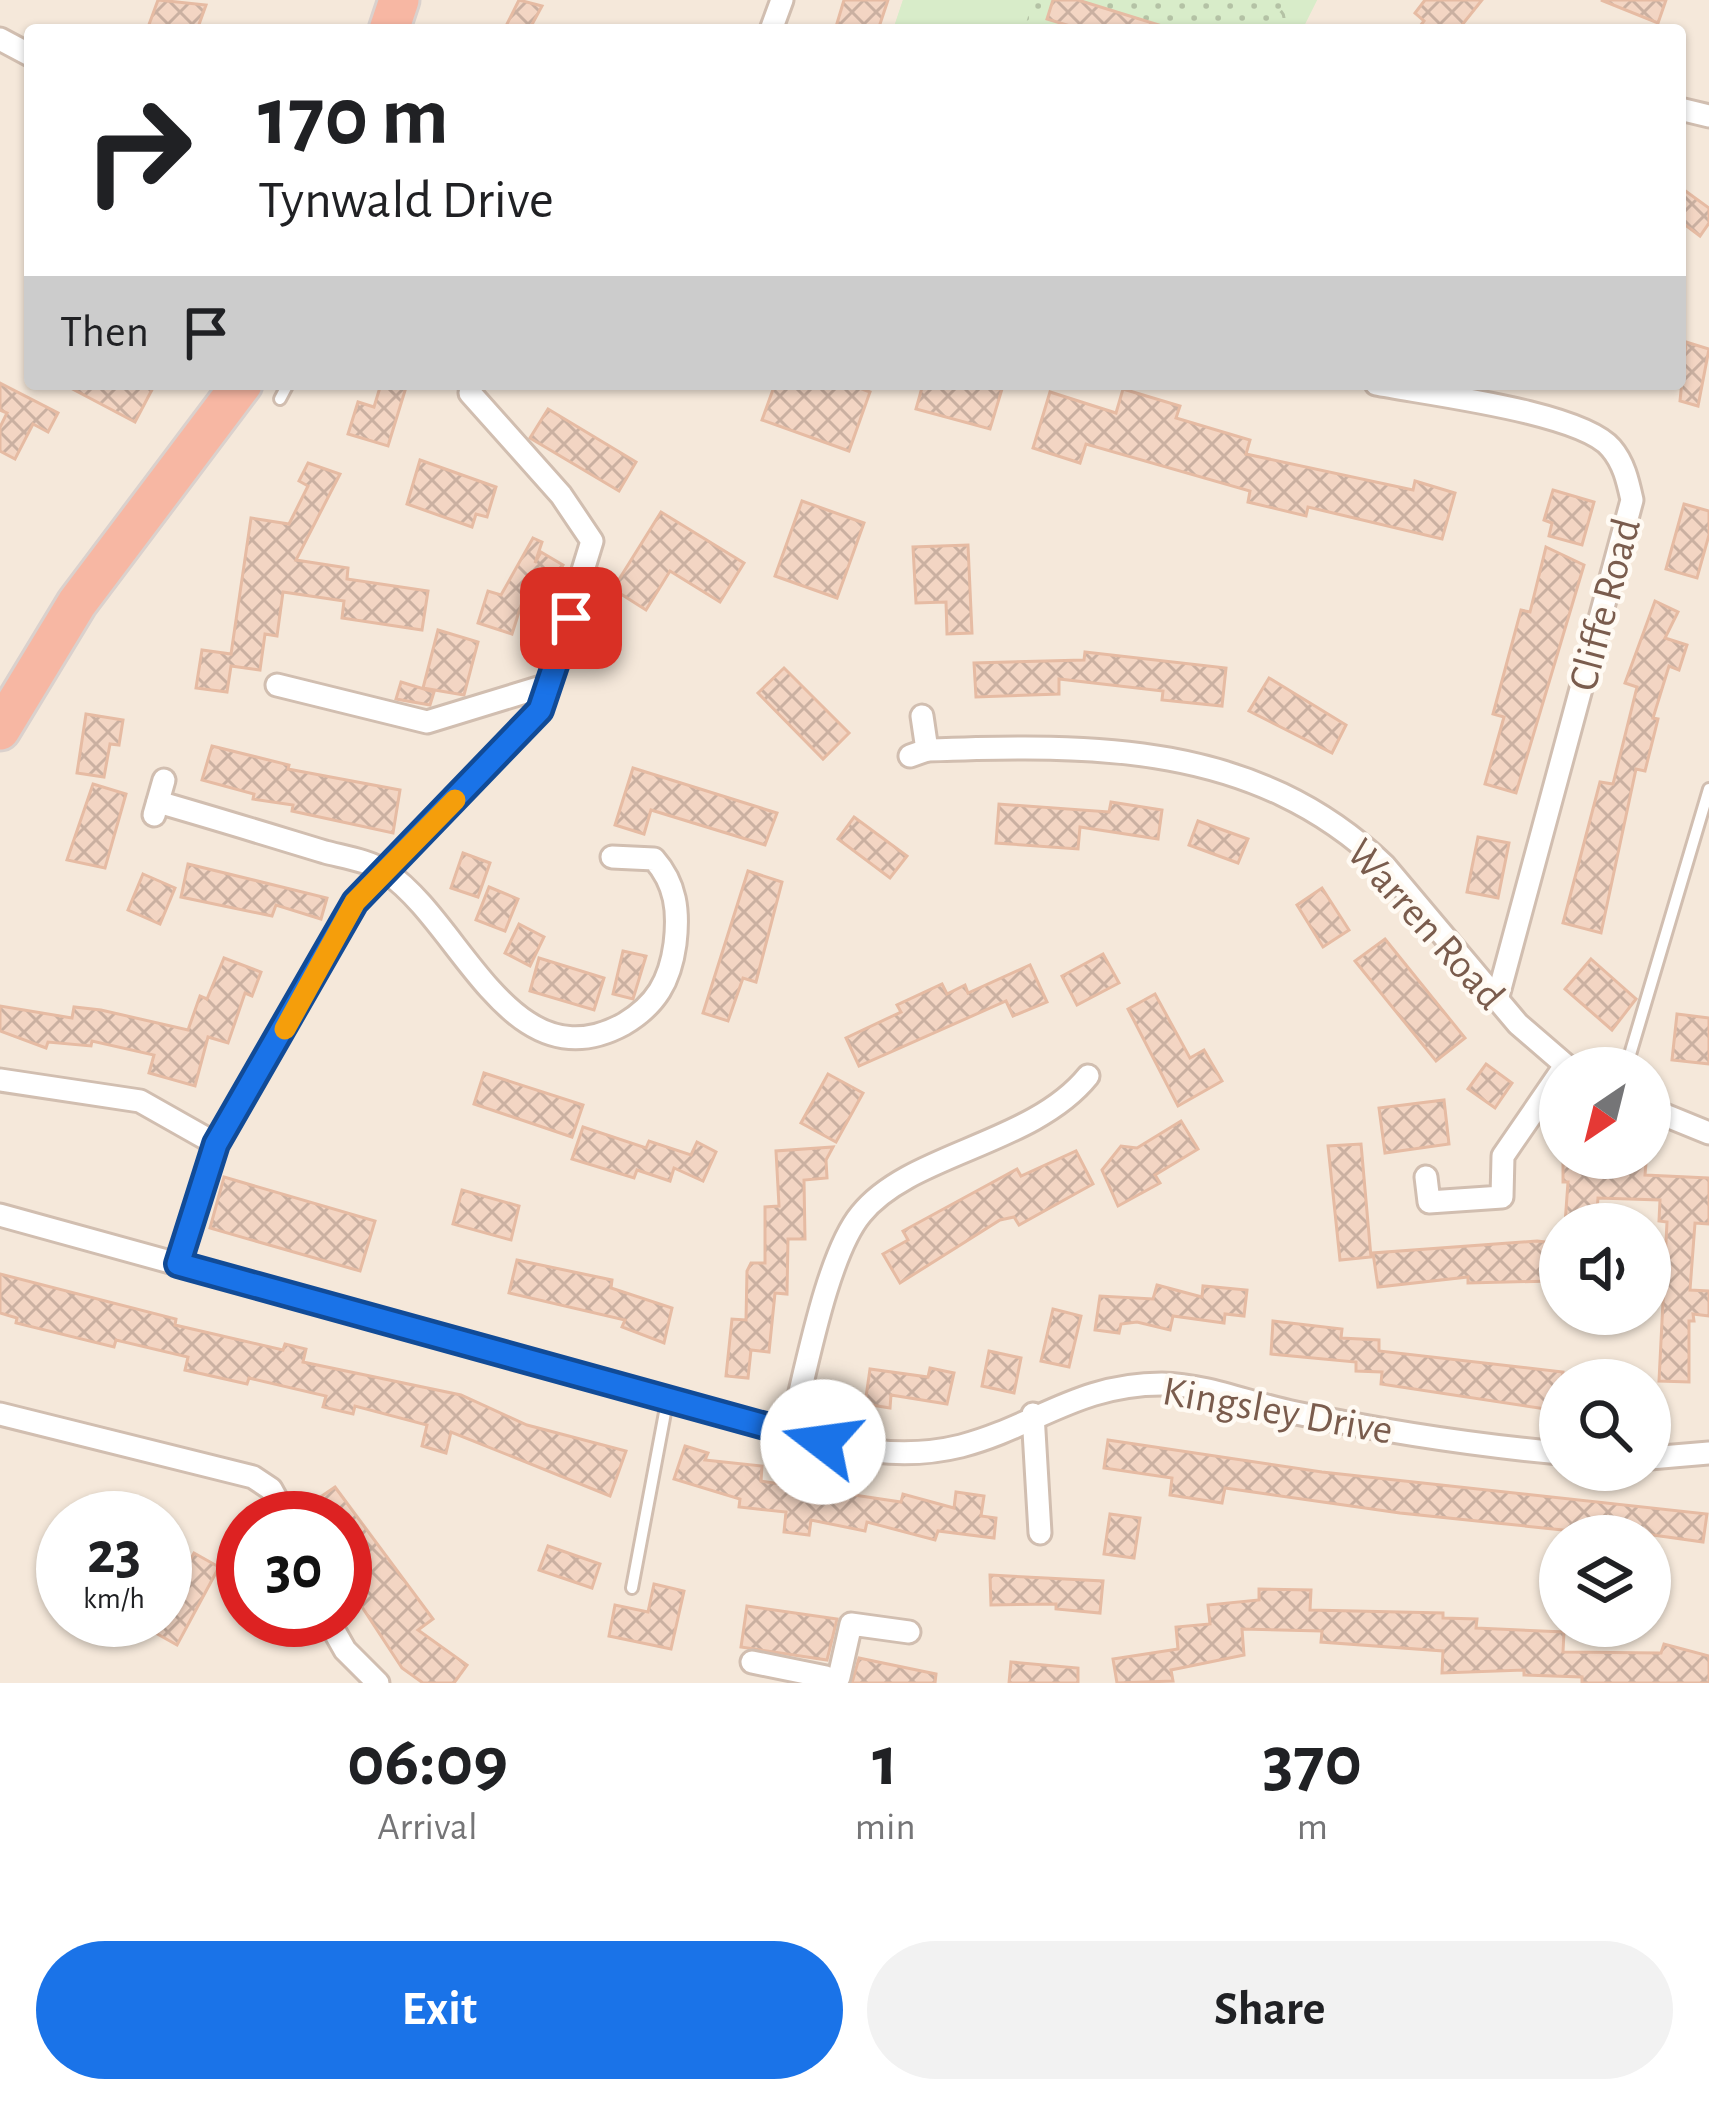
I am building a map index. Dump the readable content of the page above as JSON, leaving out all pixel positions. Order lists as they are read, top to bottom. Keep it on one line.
{"streets":{"street":["Cliffe Road","Warren Road","Kingsley Drive"]},"crossings":[["Cliffe Road","Warren Road"]],"north":"bottom left","page":{"turn":["170 m","Tynwald Drive"],"then":"Then","speed":"23 km/h","limit":"30","eta":["06:09","Arrival","1","min","370","m"],"buttons":["Exit","Share"]}}
